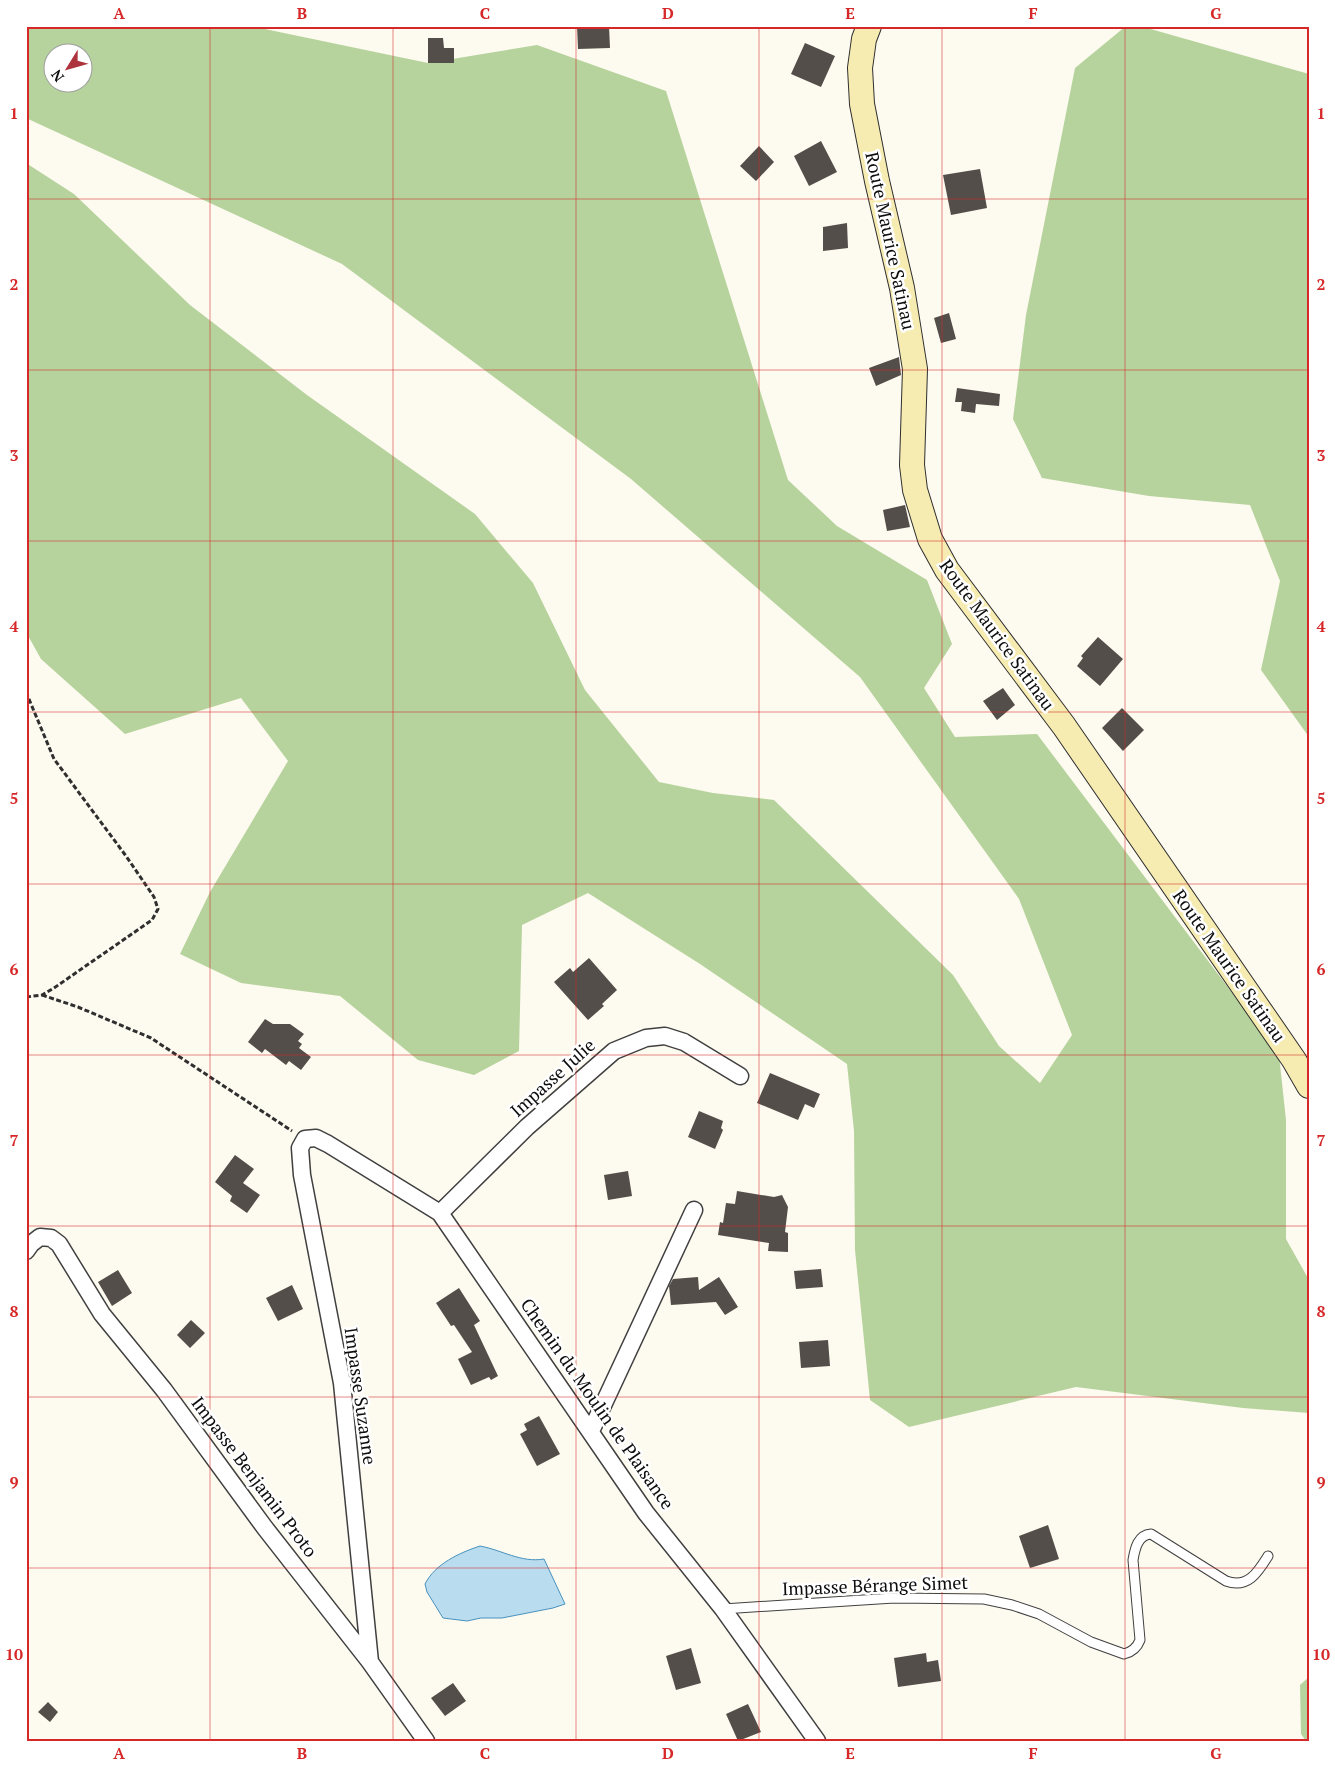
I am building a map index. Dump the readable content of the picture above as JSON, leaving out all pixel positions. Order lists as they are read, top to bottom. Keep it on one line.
{"streets":{"main road":["Route Maurice Satinau"],"street":["Impasse Julie","Impasse Suzanne","Chemin du Moulin de Plaisance","Impasse Benjamin Proto"],"lane":["Impasse Bérange Simet"]},"crossings":[["Impasse Julie","Chemin du Moulin de Plaisance"],["Impasse Suzanne","Chemin du Moulin de Plaisance"],["Impasse Suzanne","Impasse Benjamin Proto"],["Chemin du Moulin de Plaisance","Impasse Bérange Simet"]],"north":"bottom left","grid":{"columns":["A","B","C","D","E","F","G"],"rows":["1","2","3","4","5","6","7","8","9","10"]}}
